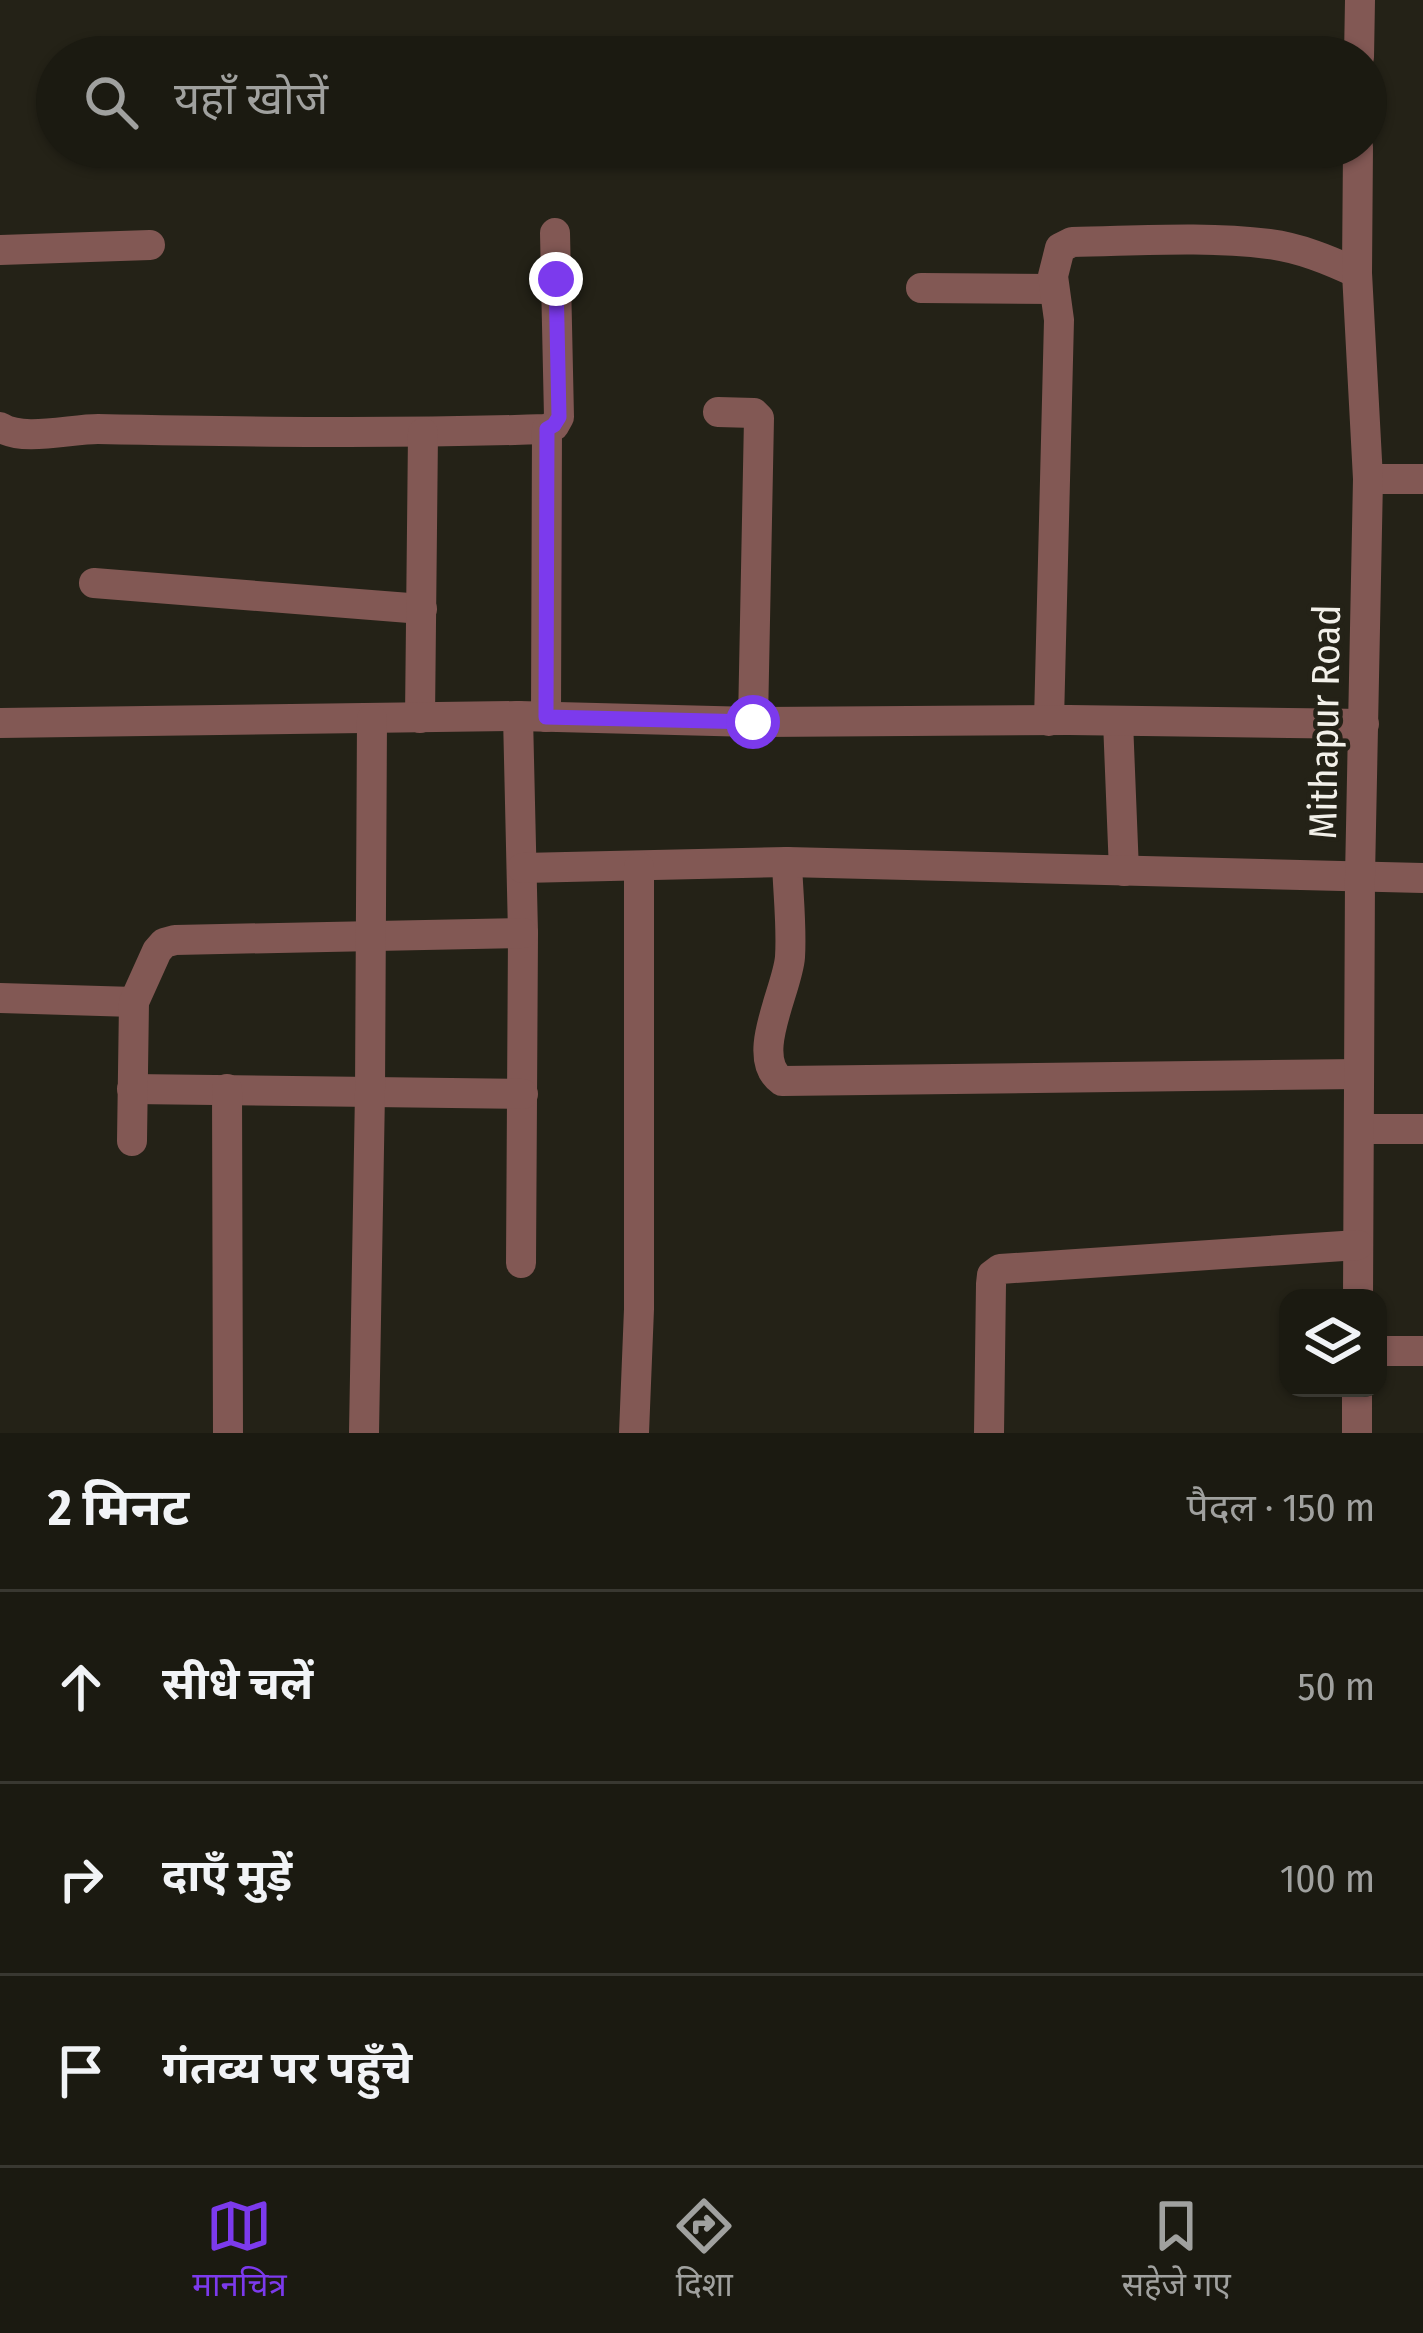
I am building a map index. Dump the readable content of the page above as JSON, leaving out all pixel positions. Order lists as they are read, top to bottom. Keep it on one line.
{"streets":{"street":["Mithapur Road"]},"page":{"search":"यहाँ खोजें","heading":["2 मिनट","पैदल · 150 m"],"list":[["सीधे चलें","50 m"],["दाएँ मुड़ें","100 m"],"गंतव्य पर पहुँचे"],"nav":["मानचित्र","दिशा","सहेजे गए"]}}
